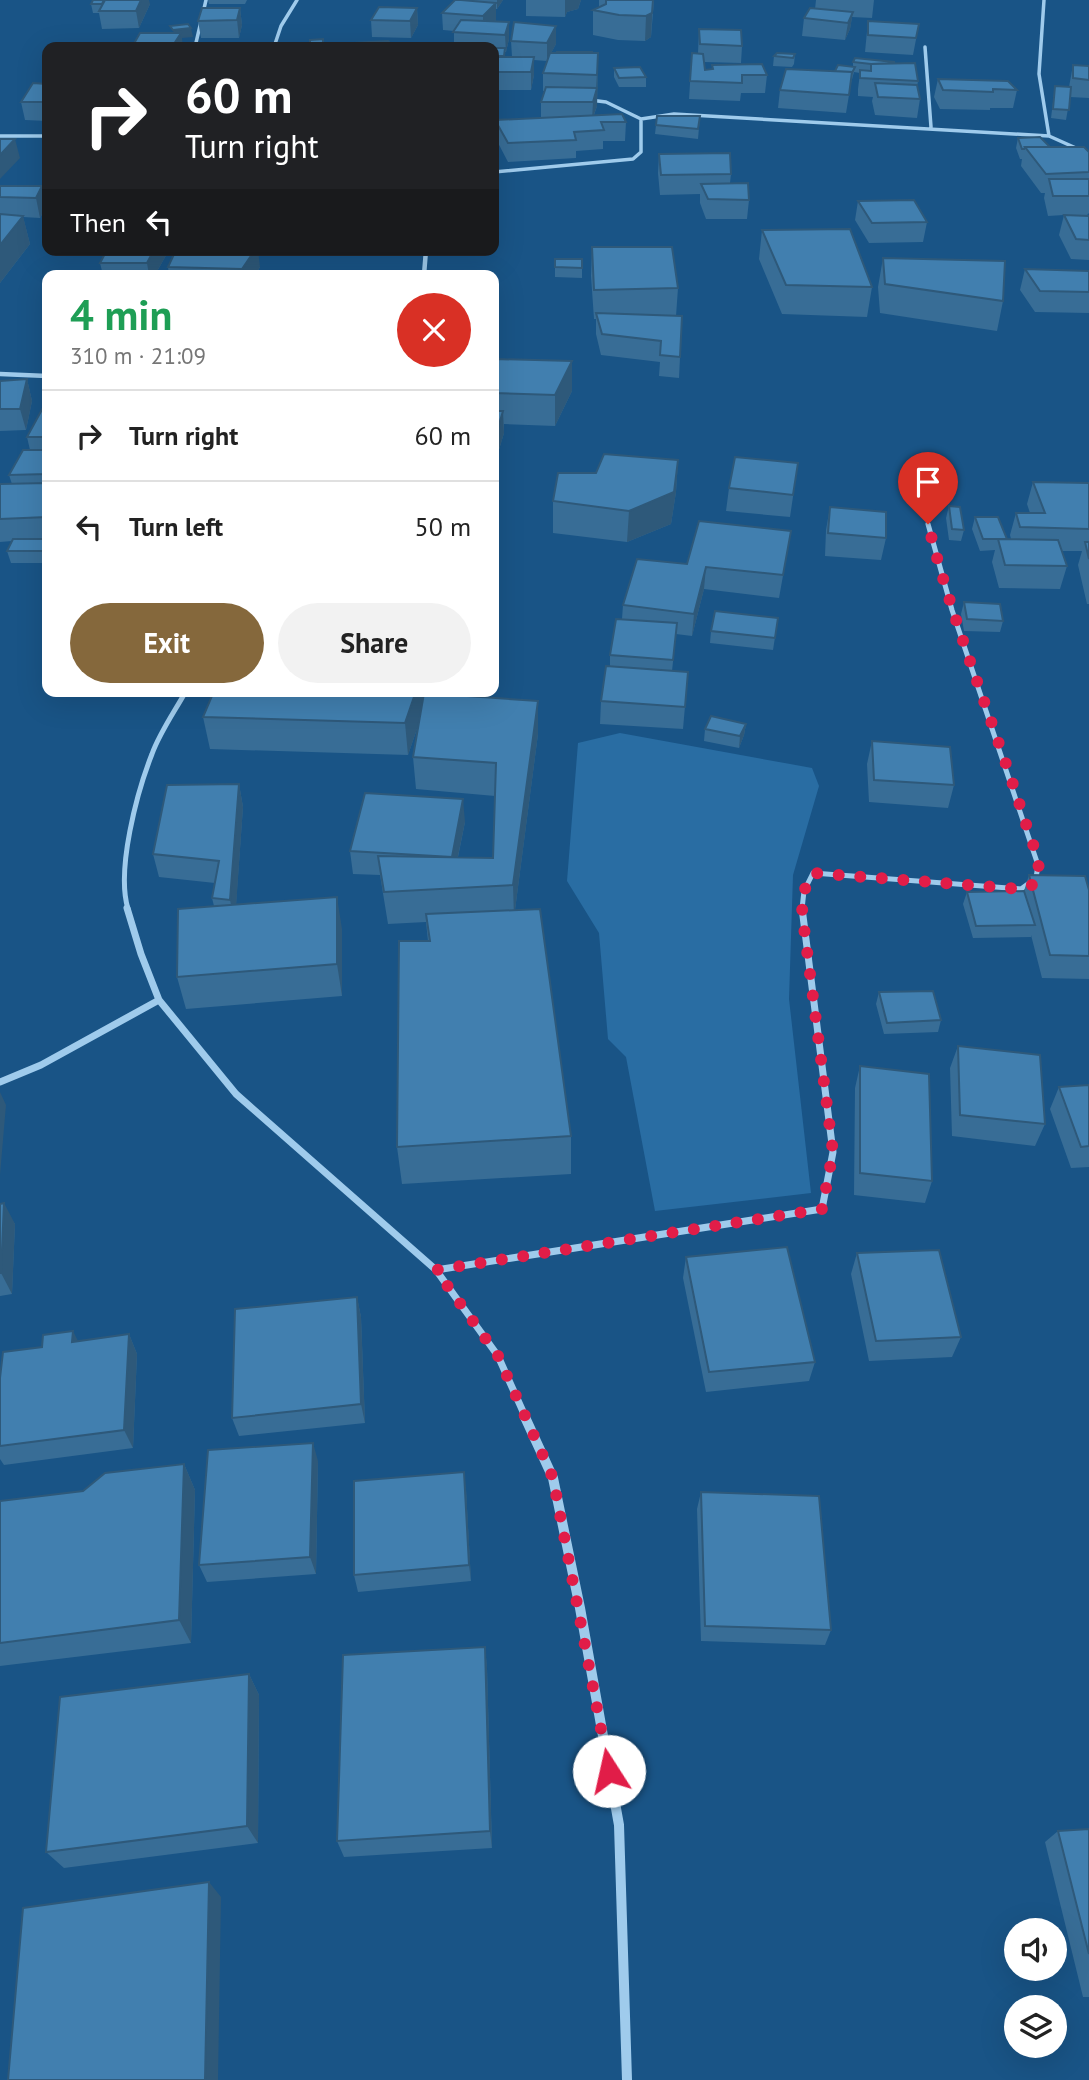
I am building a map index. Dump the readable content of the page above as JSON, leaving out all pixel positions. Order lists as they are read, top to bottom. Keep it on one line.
{"page":{"turn":["60 m","Turn right"],"then":"Then","heading":["4 min","310 m · 21:09"],"list":[{"name":"Turn right","value":"60 m"},{"name":"Turn left","value":"50 m"}],"buttons":["Exit","Share"]}}
